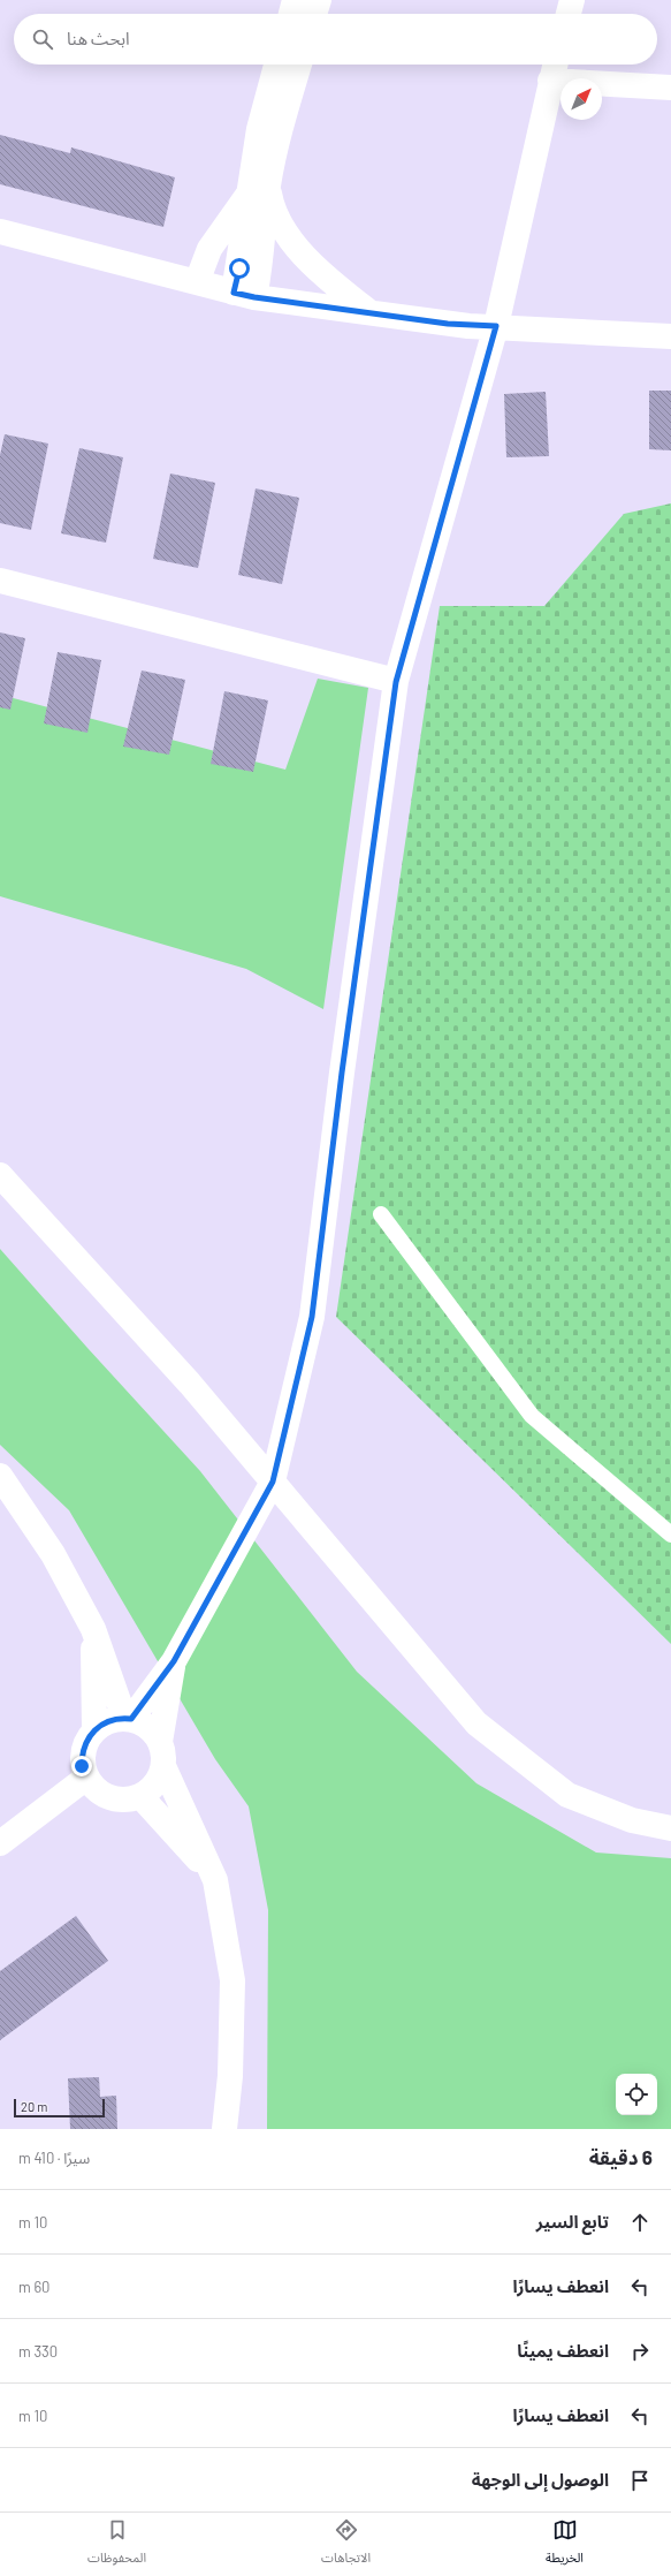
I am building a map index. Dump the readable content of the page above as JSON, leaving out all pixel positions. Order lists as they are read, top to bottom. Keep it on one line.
{"scale_bar":"20 m","north":"top right","page":{"search":"ابحث هنا","scale":"20 m","heading":["6 دقيقة","سيرًا · 410 m"],"list":[["تابع السير","10 m"],["انعطف يسارًا","60 m"],["انعطف يمينًا","330 m"],["انعطف يسارًا","10 m"],"الوصول إلى الوجهة"],"nav":["الخريطة","الاتجاهات","المحفوظات"]}}
